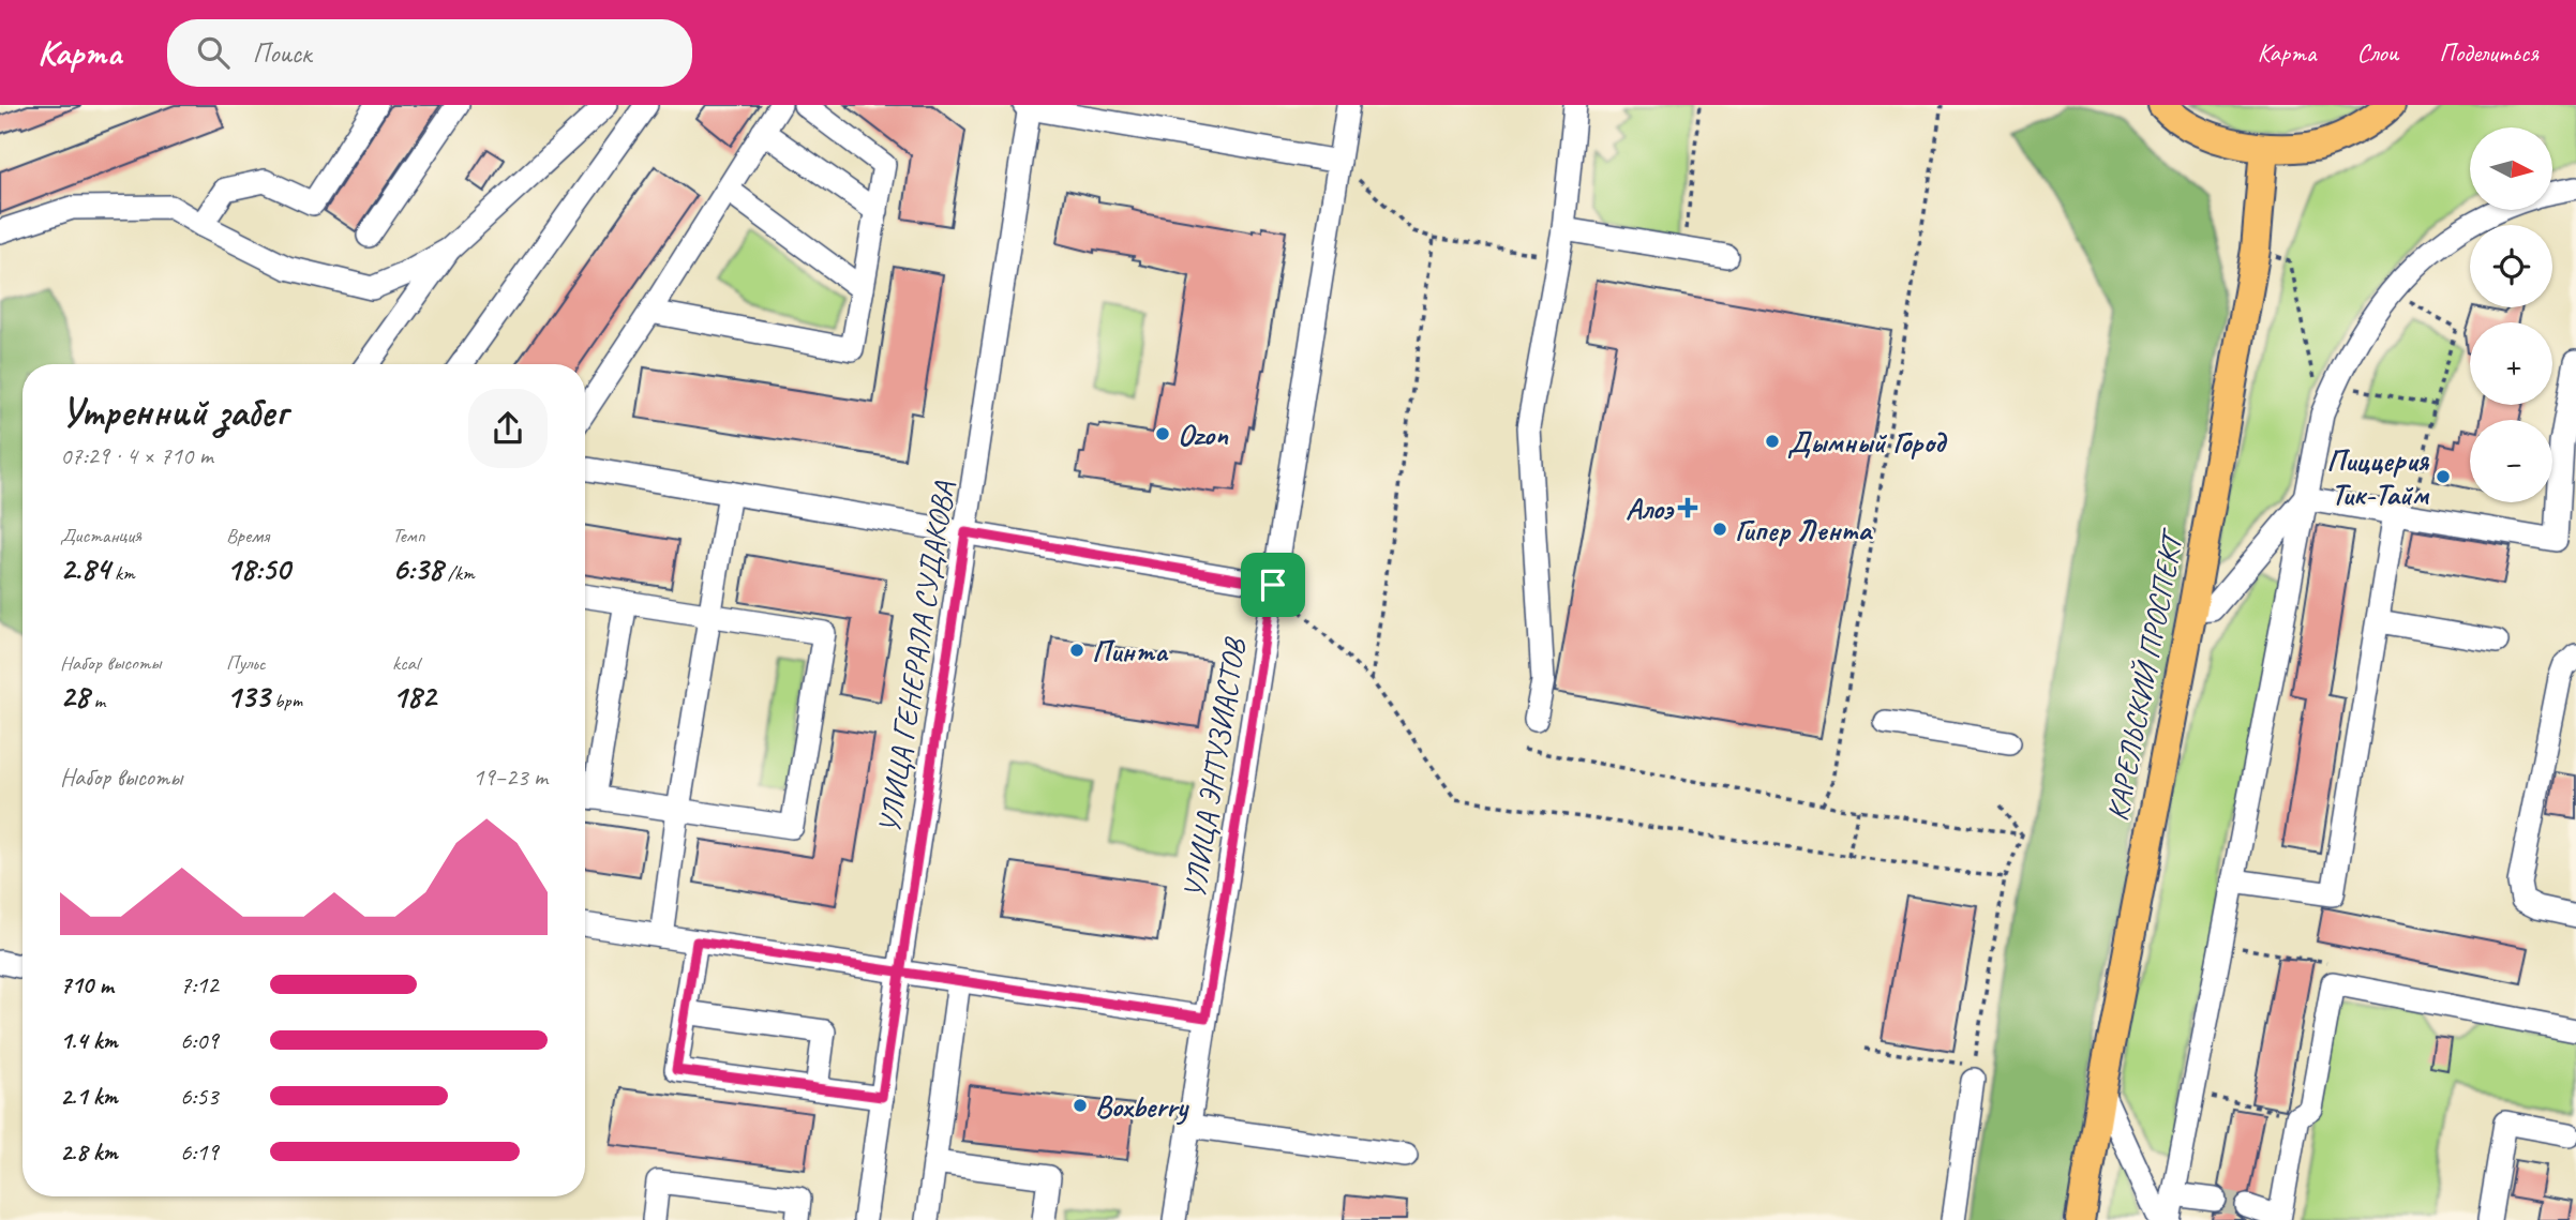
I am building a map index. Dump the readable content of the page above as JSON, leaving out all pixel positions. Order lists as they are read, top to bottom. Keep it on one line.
{"streets":{"main road":["КАРЕЛЬСКИЙ ПРОСПЕКТ"],"street":["УЛИЦА ГЕНЕРАЛА СУДАКОВА","УЛИЦА ЭНТУЗИАСТОВ"]},"places":{"other":["Ozon","Дымный Город","Пиццерия Тик-Тайм","Гипер Лента","Пинта","Boxberry"],"health":["Алоэ"]},"north":"right","page":{"header":"Карта","search":"Поиск","nav":["Карта","Слои","Поделиться"],"map_buttons":["+","−"],"heading":["Утренний забег","07:29 · 4 × 710 m"],"stats":[["Дистанция","2.84 km"],["Время","18:50"],["Темп","6:38 /km"],["Набор высоты","28 m"],["Пульс","133 bpm"],["kcal","182"]],"chart":["Набор высоты","19–23 m"],"list":[{"name":"710 m","note":"7:12"},{"name":"1.4 km","note":"6:09"},{"name":"2.1 km","note":"6:53"},{"name":"2.8 km","note":"6:19"}]}}
